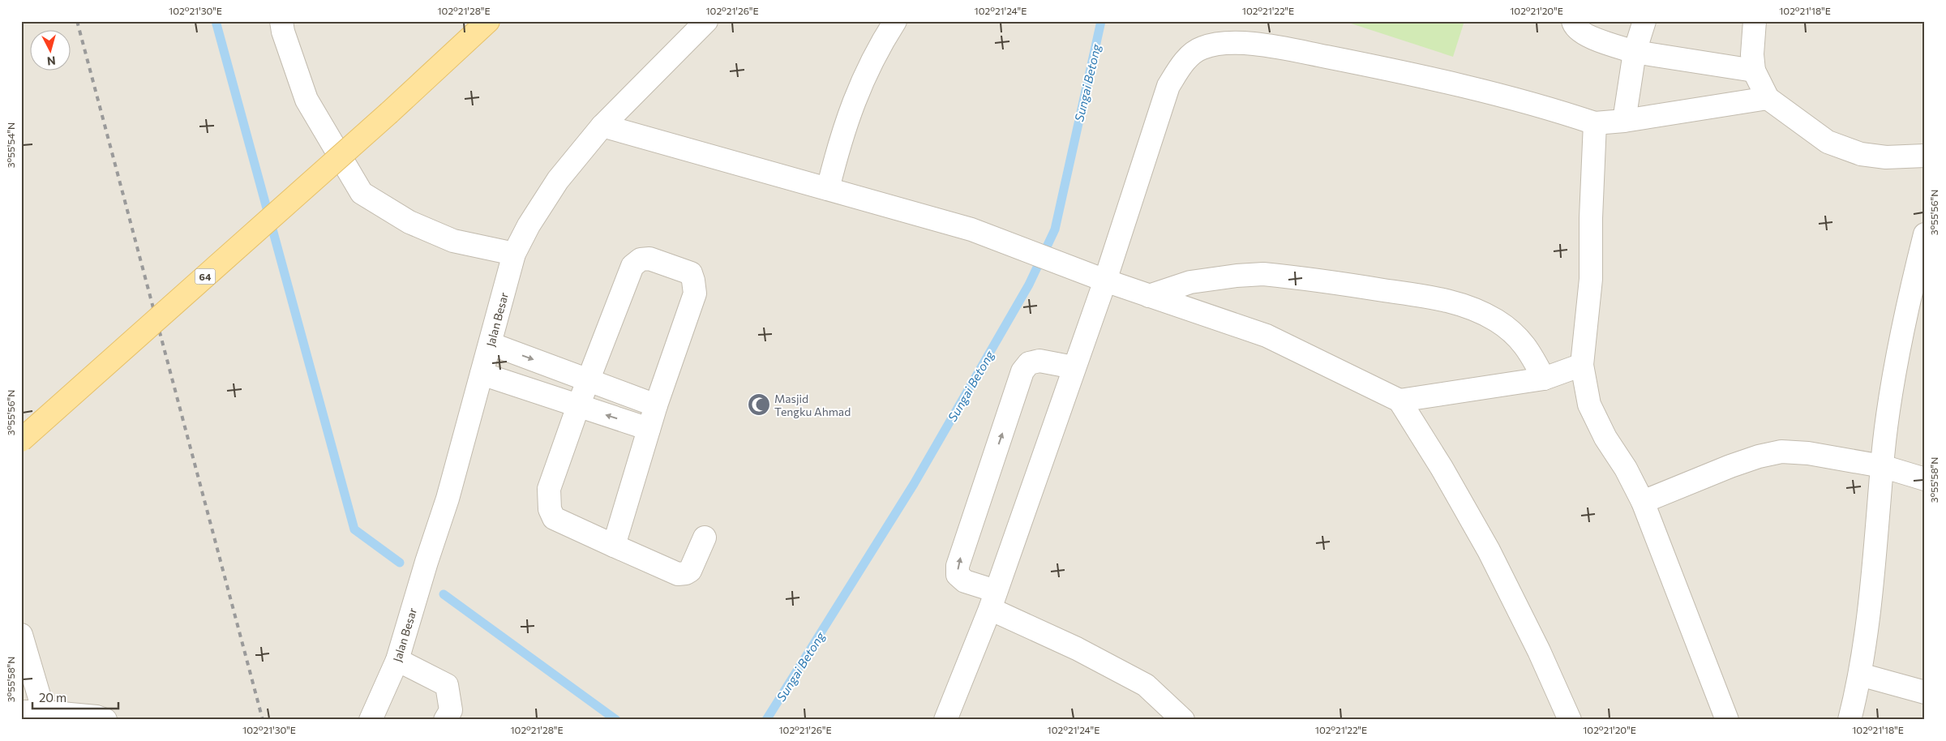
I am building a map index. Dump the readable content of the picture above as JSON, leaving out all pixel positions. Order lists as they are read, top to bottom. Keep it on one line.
{"streets":{"main road":["64"],"street":["Jalan Besar"]},"water":["Sungai Betong"],"places":{"mosque":["Masjid Tengku Ahmad"]},"scale_bar":"20 m","north":"bottom","coordinates":["102°21'30\"E","102°21'28\"E","102°21'26\"E","102°21'24\"E","102°21'22\"E","102°21'20\"E","102°21'18\"E","3°55'54\"N","3°55'56\"N","3°55'58\"N"]}
